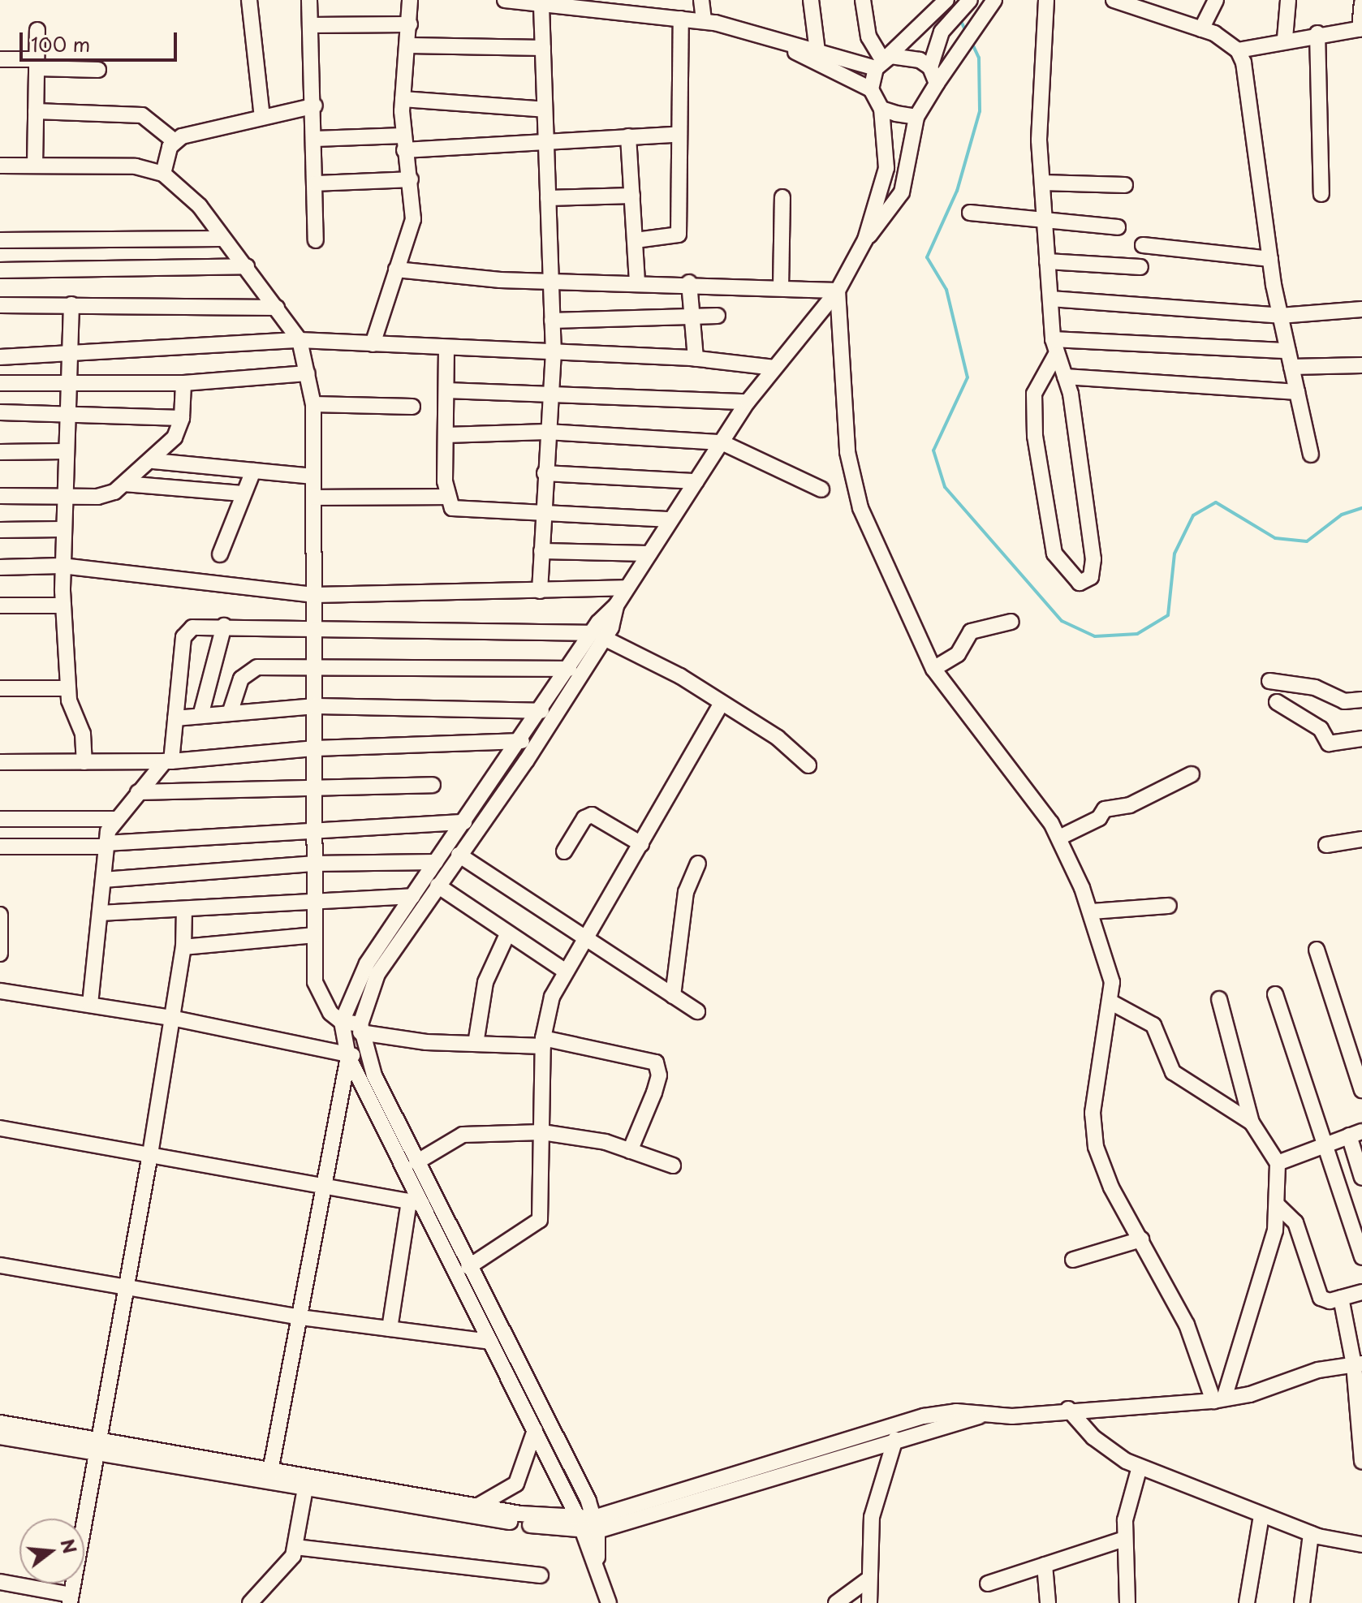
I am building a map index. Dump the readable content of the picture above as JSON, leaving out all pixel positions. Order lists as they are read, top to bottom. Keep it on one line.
{"scale_bar":"100 m","north":"right"}
